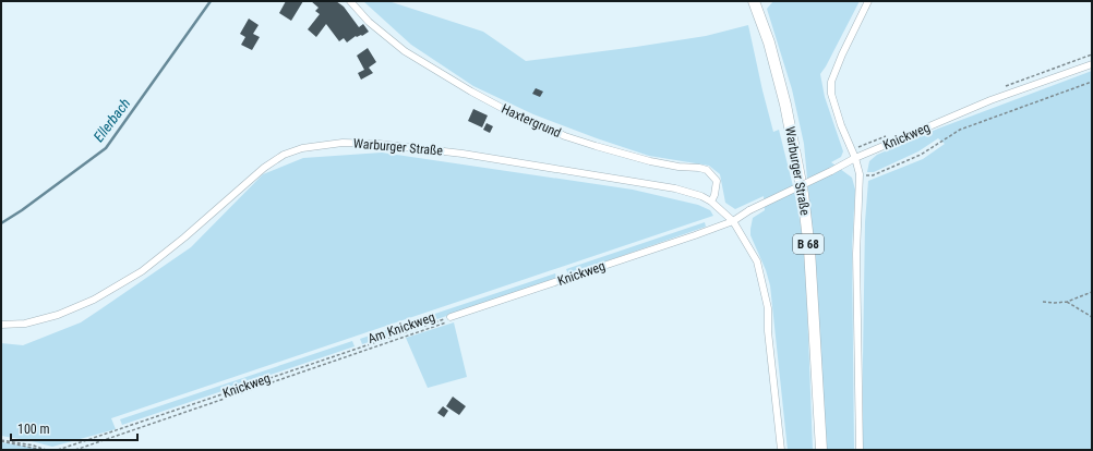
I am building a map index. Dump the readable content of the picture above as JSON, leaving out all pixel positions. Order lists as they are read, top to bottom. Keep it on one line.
{"streets":{"main road":["Warburger Straße","B 68"],"street":["Haxtergrund","Knickweg"],"path":["Am Knickweg"]},"crossings":[["Haxtergrund","Warburger Straße"],["Knickweg","Warburger Straße"],["Knickweg","Am Knickweg"]],"water":["Ellerbach"],"scale_bar":"100 m"}
